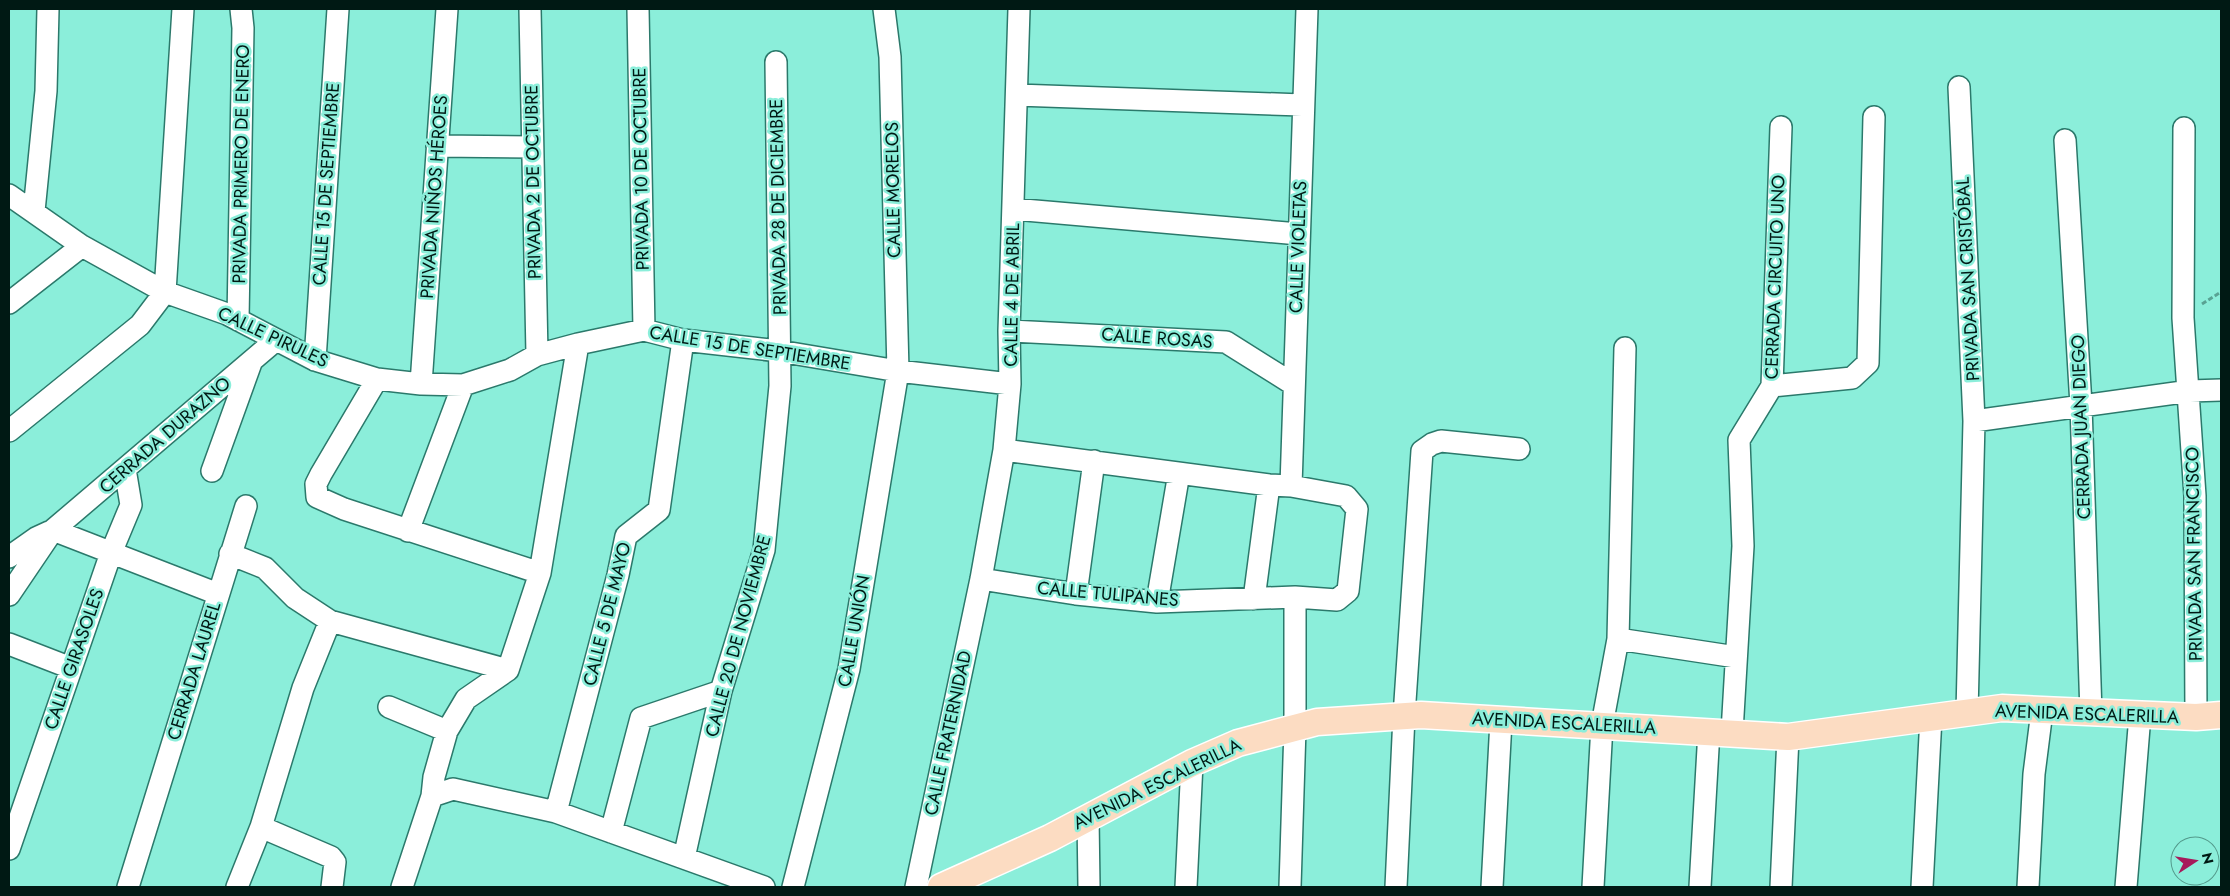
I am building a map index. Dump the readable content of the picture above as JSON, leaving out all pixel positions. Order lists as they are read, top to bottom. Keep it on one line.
{"streets":{"main road":["AVENIDA ESCALERILLA"],"street":["PRIVADA PRIMERO DE ENERO","PRIVADA 10 DE OCTUBRE","PRIVADA 2 DE OCTUBRE","CALLE 15 DE SEPTIEMBRE","CALLE MORELOS","PRIVADA NIÑOS HÉROES","PRIVADA 28 DE DICIEMBRE","CALLE VIOLETAS","CERRADA CIRCUITO UNO","PRIVADA SAN CRISTÓBAL","CALLE 4 DE ABRIL","CALLE PIRULES","CALLE ROSAS","CERRADA JUAN DIEGO","CERRADA DURAZNO","PRIVADA SAN FRANCISCO","CALLE TULIPANES","CALLE 5 DE MAYO","CALLE UNIÓN","CALLE 20 DE NOVIEMBRE","CALLE GIRASOLES","CERRADA LAUREL","CALLE FRATERNIDAD"]},"crossings":[["PRIVADA PRIMERO DE ENERO","CALLE PIRULES"],["PRIVADA 10 DE OCTUBRE","CALLE 15 DE SEPTIEMBRE"],["PRIVADA 2 DE OCTUBRE","CALLE 15 DE SEPTIEMBRE"],["CALLE 15 DE SEPTIEMBRE","CALLE MORELOS"],["CALLE 15 DE SEPTIEMBRE","PRIVADA NIÑOS HÉROES"],["CALLE 15 DE SEPTIEMBRE","PRIVADA 28 DE DICIEMBRE"],["CALLE 15 DE SEPTIEMBRE","CALLE 4 DE ABRIL"],["CALLE 15 DE SEPTIEMBRE","CALLE PIRULES"],["CALLE 15 DE SEPTIEMBRE","CALLE 5 DE MAYO"],["CALLE 15 DE SEPTIEMBRE","CALLE UNIÓN"],["CALLE 15 DE SEPTIEMBRE","CALLE 20 DE NOVIEMBRE"],["CALLE MORELOS","CALLE UNIÓN"],["PRIVADA 28 DE DICIEMBRE","CALLE 20 DE NOVIEMBRE"],["CALLE VIOLETAS","CALLE ROSAS"],["CALLE VIOLETAS","CALLE TULIPANES"],["CERRADA CIRCUITO UNO","AVENIDA ESCALERILLA"],["PRIVADA SAN CRISTÓBAL","AVENIDA ESCALERILLA"],["CALLE 4 DE ABRIL","CALLE ROSAS"],["CALLE 4 DE ABRIL","CALLE TULIPANES"],["CALLE 4 DE ABRIL","CALLE FRATERNIDAD"],["CALLE PIRULES","CERRADA DURAZNO"],["CERRADA JUAN DIEGO","AVENIDA ESCALERILLA"],["CERRADA DURAZNO","CALLE GIRASOLES"],["CERRADA DURAZNO","CERRADA LAUREL"],["PRIVADA SAN FRANCISCO","AVENIDA ESCALERILLA"],["CALLE TULIPANES","CALLE FRATERNIDAD"],["CALLE GIRASOLES","CERRADA LAUREL"]],"north":"right"}
